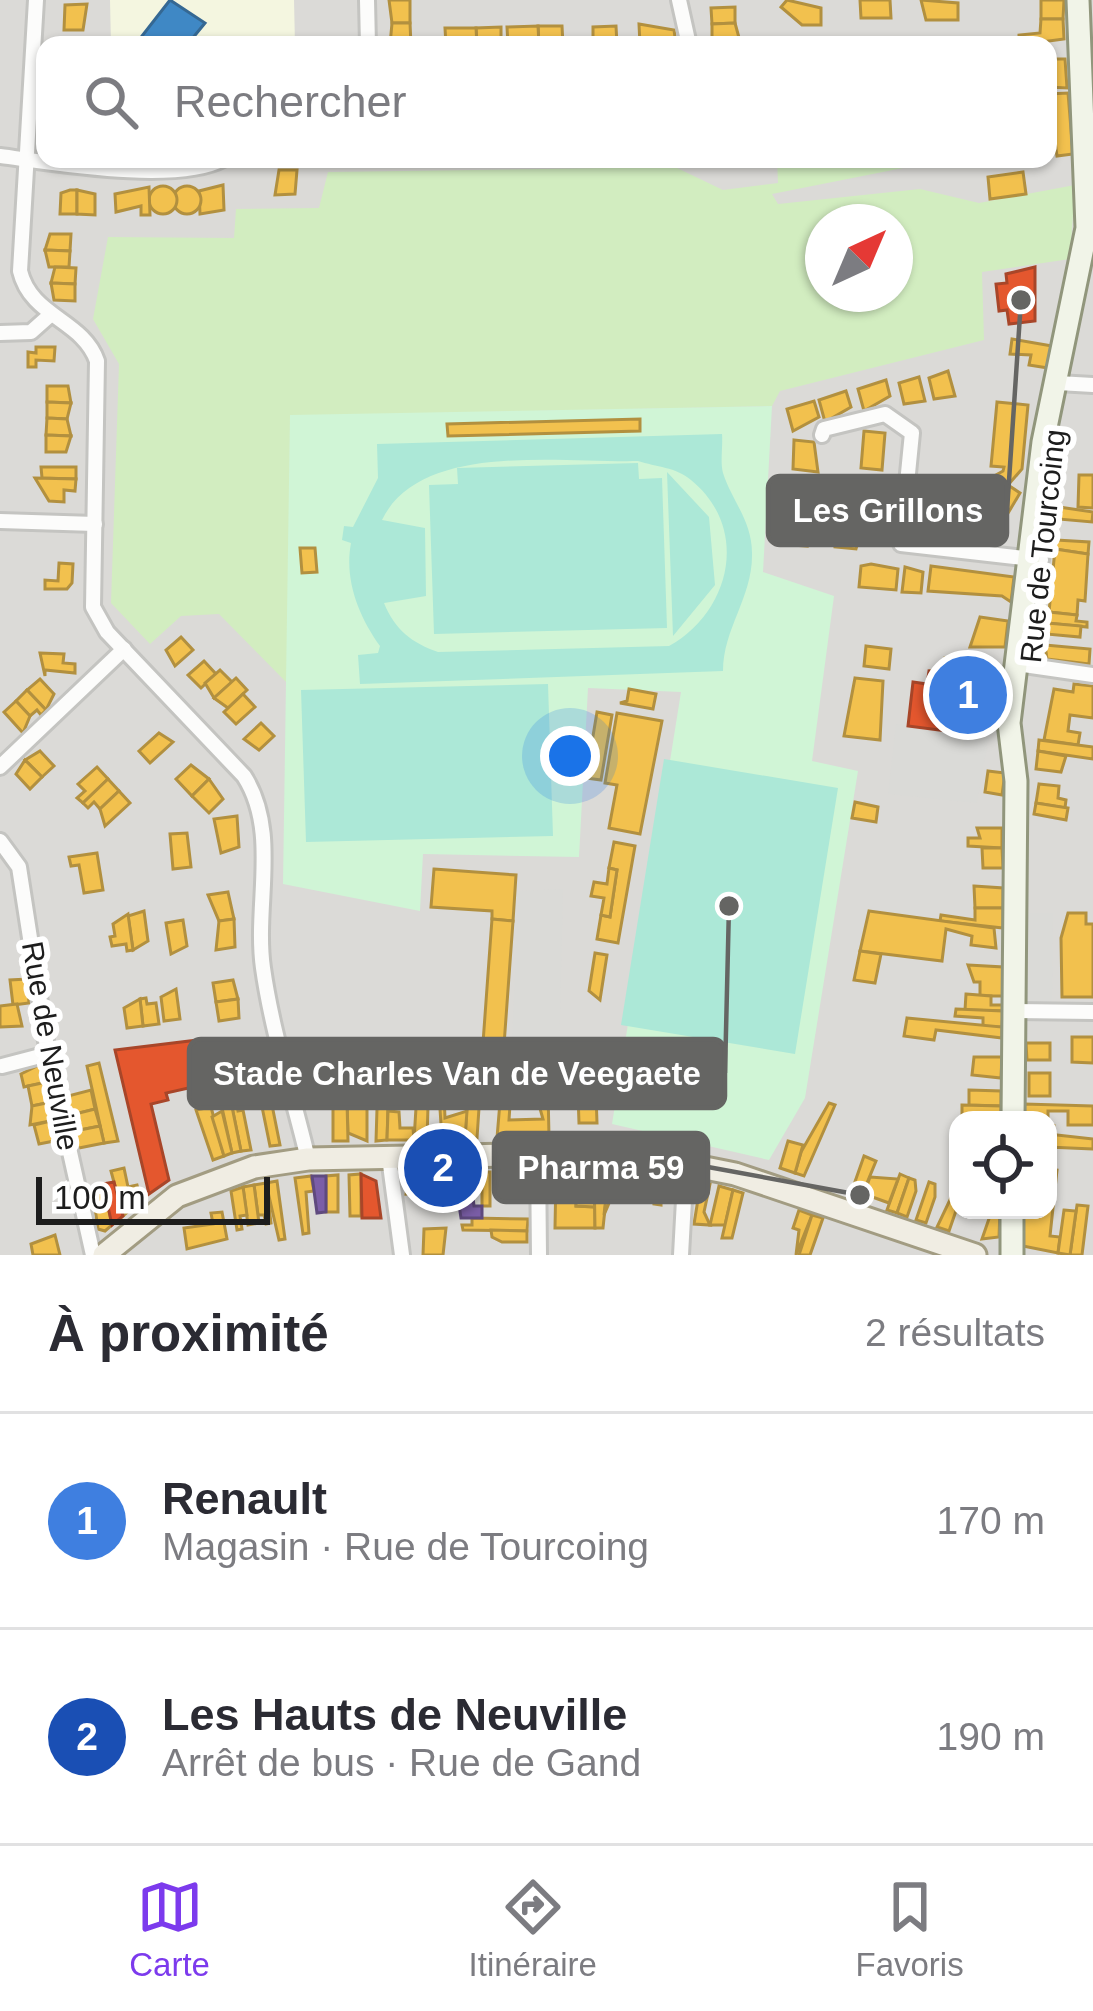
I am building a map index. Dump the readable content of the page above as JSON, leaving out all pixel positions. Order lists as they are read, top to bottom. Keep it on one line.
{"streets":{"main road":["Rue de Tourcoing"],"street":["Rue de Neuville"]},"places":["Les Grillons","Stade Charles Van de Veegaete","Pharma 59"],"scale_bar":"100 m","north":"top right","page":{"search":"Rechercher","pins":["1","2"],"scale":"100 m","heading":["À proximité","2 résultats"],"list":[{"mark":"1","name":"Renault","note":"Magasin · Rue de Tourcoing","value":"170 m"},{"mark":"2","name":"Les Hauts de Neuville","note":"Arrêt de bus · Rue de Gand","value":"190 m"}],"nav":["Carte","Itinéraire","Favoris"]}}
